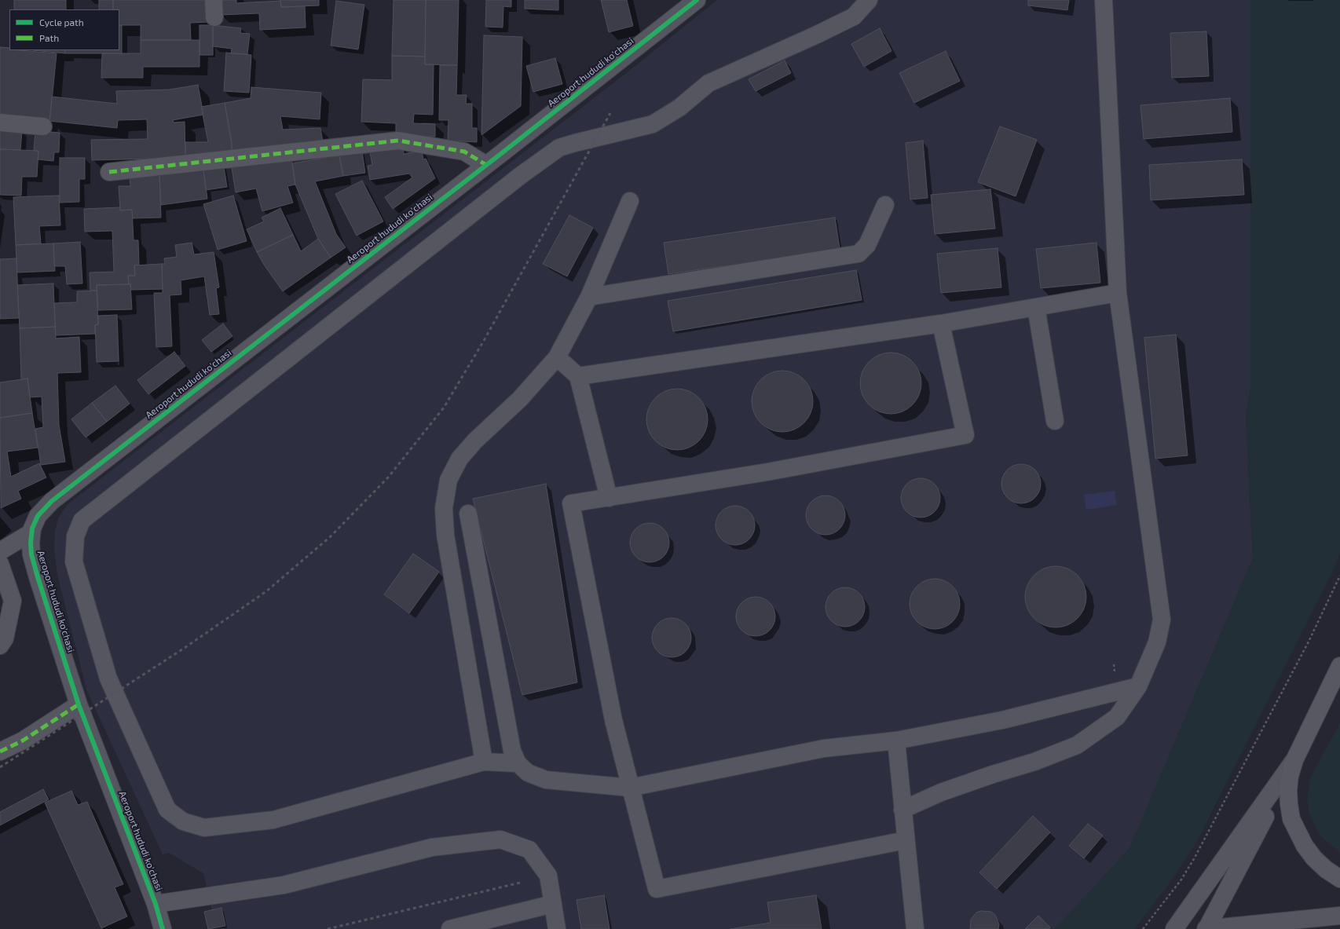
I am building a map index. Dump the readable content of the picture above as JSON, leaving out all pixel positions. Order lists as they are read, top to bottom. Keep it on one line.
{"streets":{"street":["Aeroport hududi ko'chasi"]},"legend":["Cycle path","Path"]}
